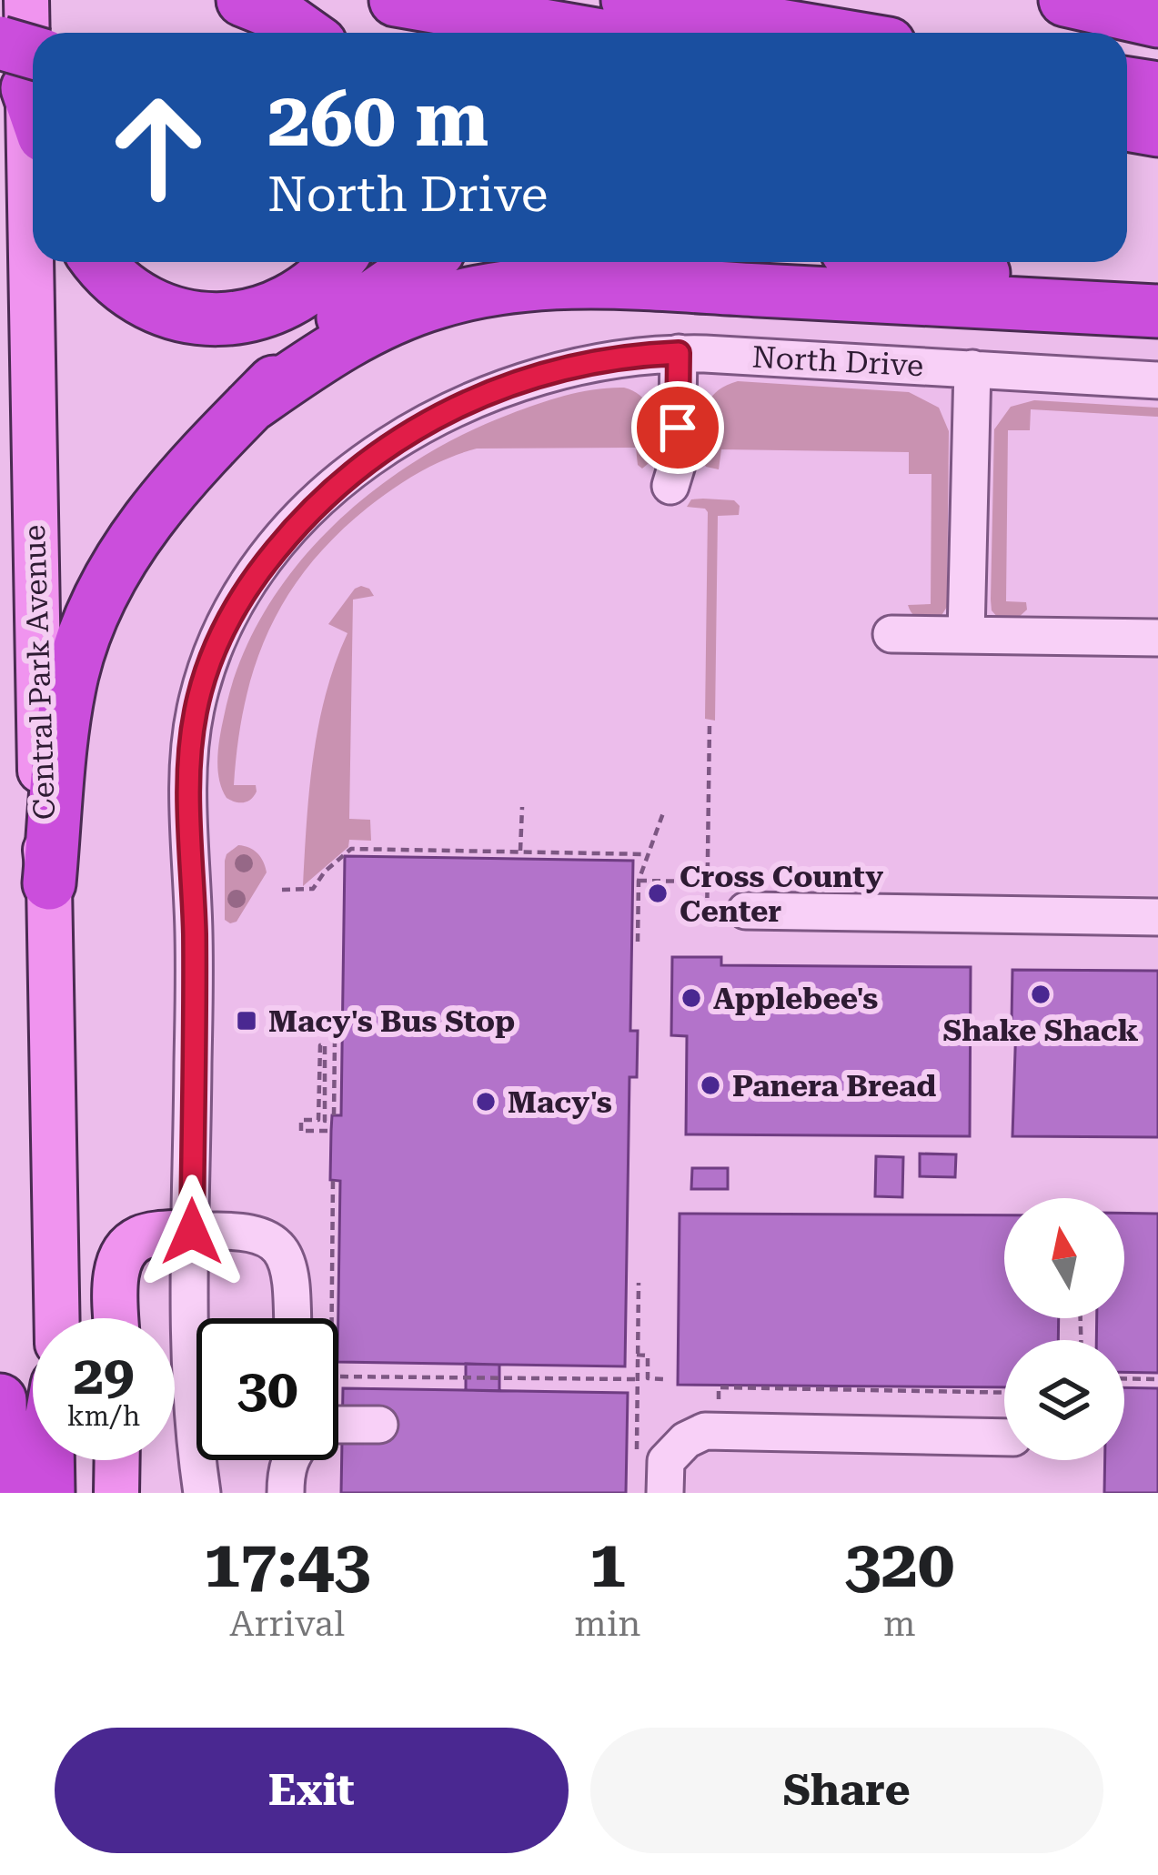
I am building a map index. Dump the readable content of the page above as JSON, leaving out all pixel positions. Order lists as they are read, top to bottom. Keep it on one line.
{"streets":{"main road":["Central Park Avenue"],"street":["North Drive"]},"places":{"other":["Cross County Center","Shake Shack","Applebee's","Panera Bread","Macy's"],"transit":["Macy's Bus Stop"]},"north":"top","page":{"turn":["260 m","North Drive"],"speed":"29 km/h","limit":"30","eta":["17:43","Arrival","1","min","320","m"],"buttons":["Exit","Share"]}}
